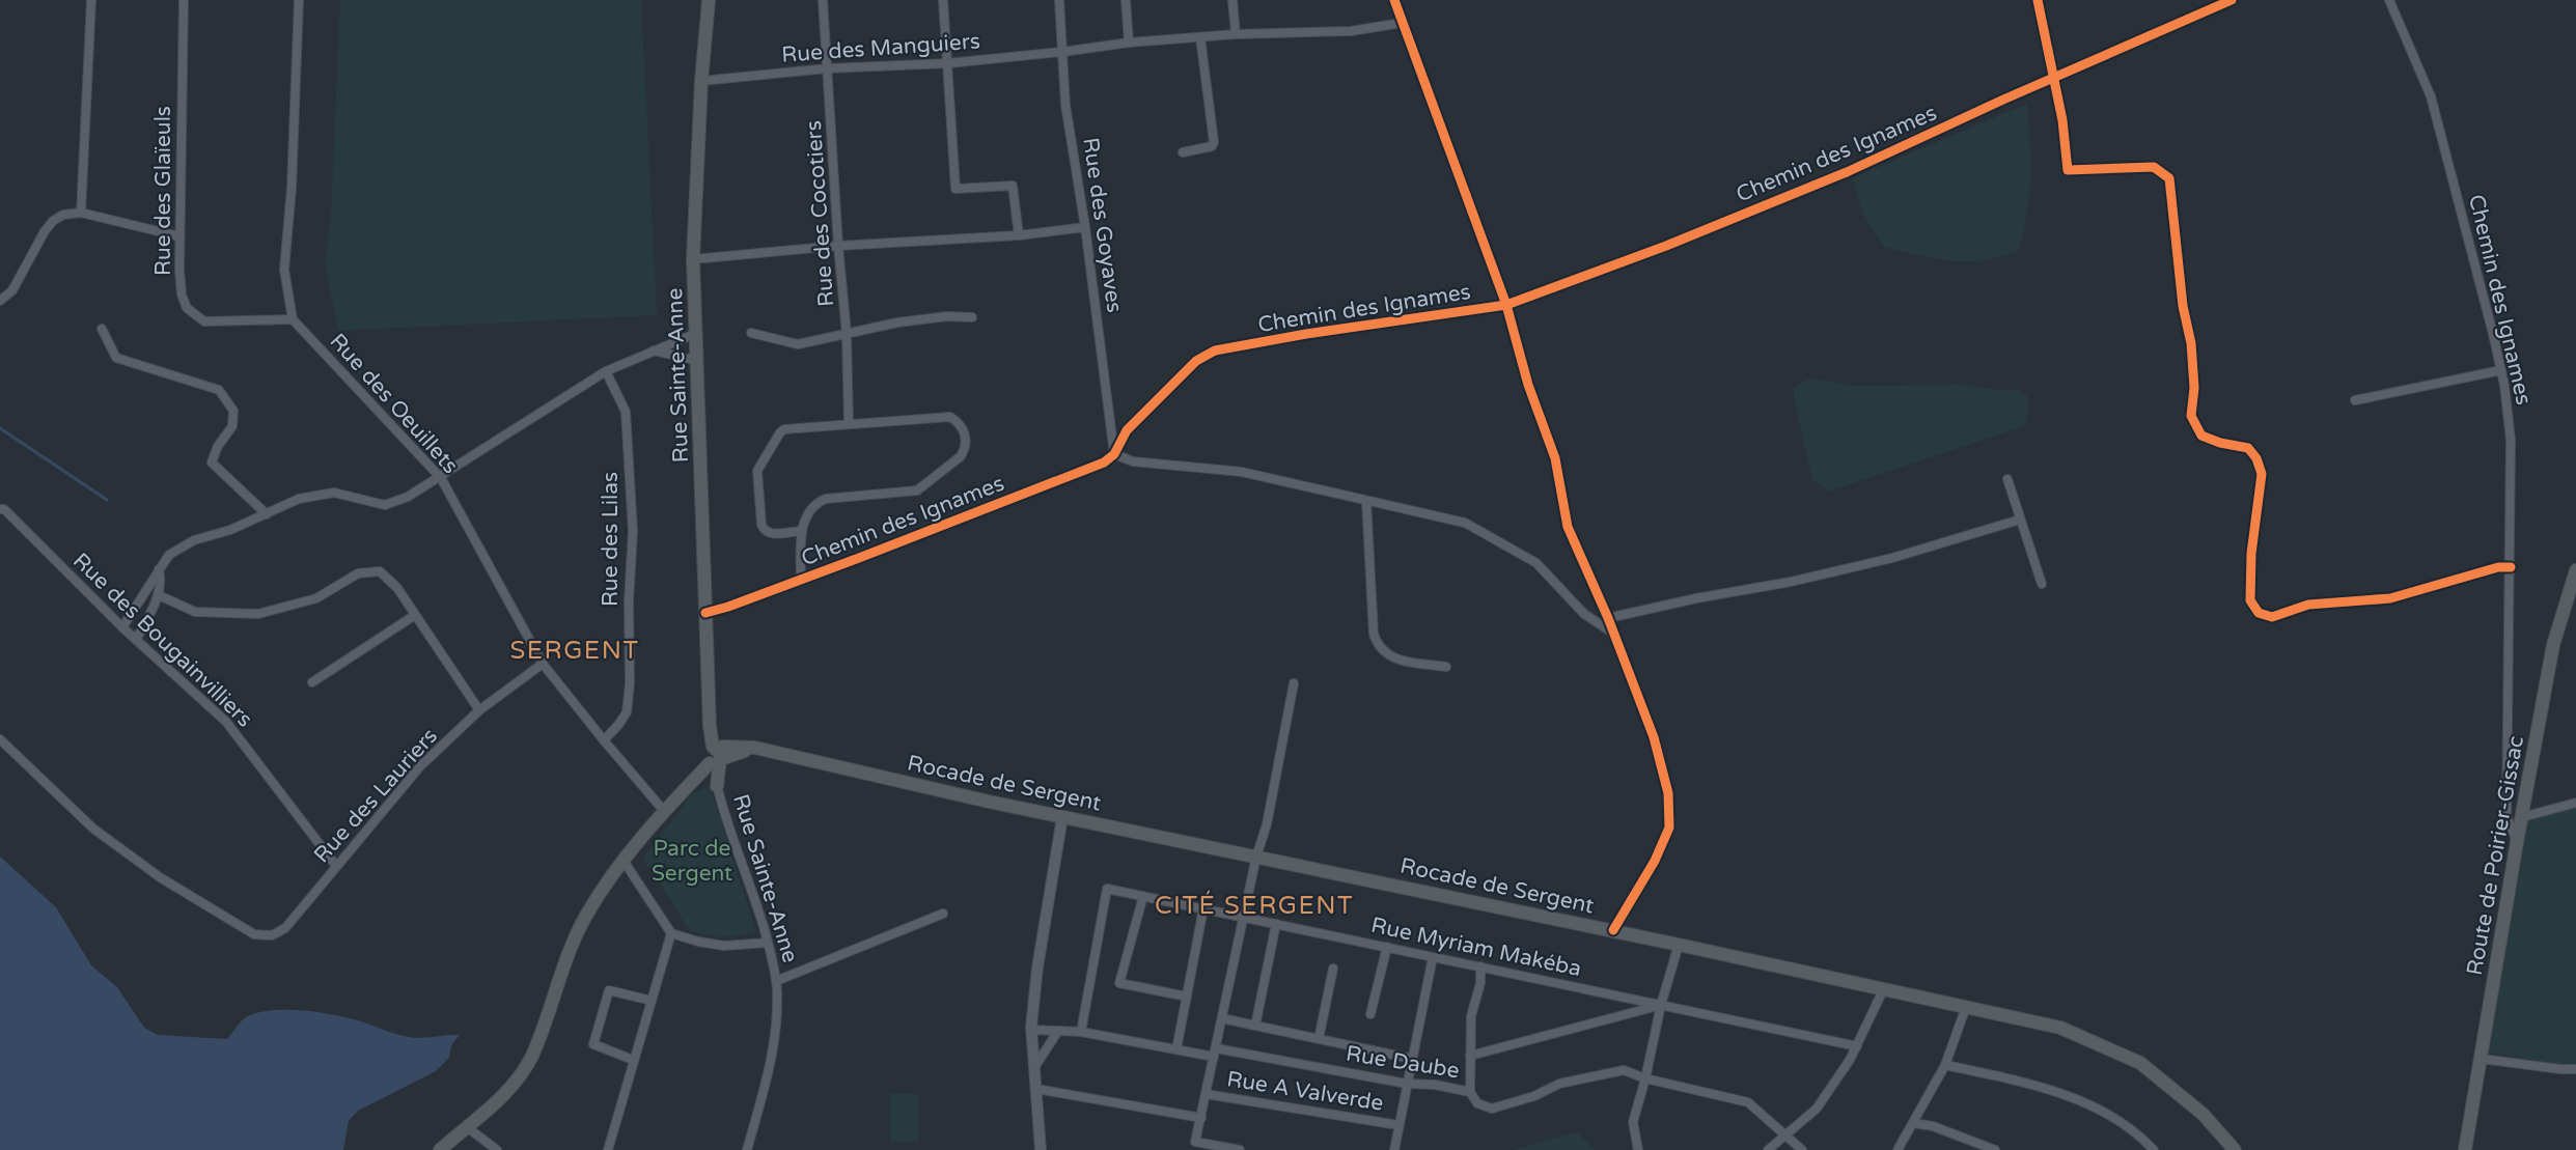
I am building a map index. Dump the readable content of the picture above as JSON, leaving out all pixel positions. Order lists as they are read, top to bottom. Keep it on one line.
{"streets":{"main road":["Rue Sainte-Anne","Rocade de Sergent","Route de Poirier-Gissac"],"street":["Rue des Manguiers","Chemin des Ignames","Rue des Glaïeuls","Rue des Cocotiers","Rue des Goyaves","Rue des Oeuillets","Rue des Lilas","Rue des Bougainvilliers","Rue des Lauriers","Rue Myriam Makéba","Rue Daube","Rue A Valverde"]},"crossings":[["Rue des Manguiers","Rue des Cocotiers"],["Rue des Manguiers","Rue des Goyaves"],["Rue des Manguiers","Rue Sainte-Anne"],["Chemin des Ignames","Rue des Goyaves"],["Chemin des Ignames","Rue Sainte-Anne"],["Chemin des Ignames","Route de Poirier-Gissac"],["Rue des Glaïeuls","Rue des Oeuillets"],["Rue Sainte-Anne","Rocade de Sergent"],["Rue des Oeuillets","Rue des Lilas"],["Rue des Oeuillets","Rue des Lauriers"],["Rue des Bougainvilliers","Rue des Lauriers"],["Rue Myriam Makéba","Rue Daube"]],"districts":["SERGENT","CITÉ SERGENT"],"parks":["Parc de Sergent"]}
